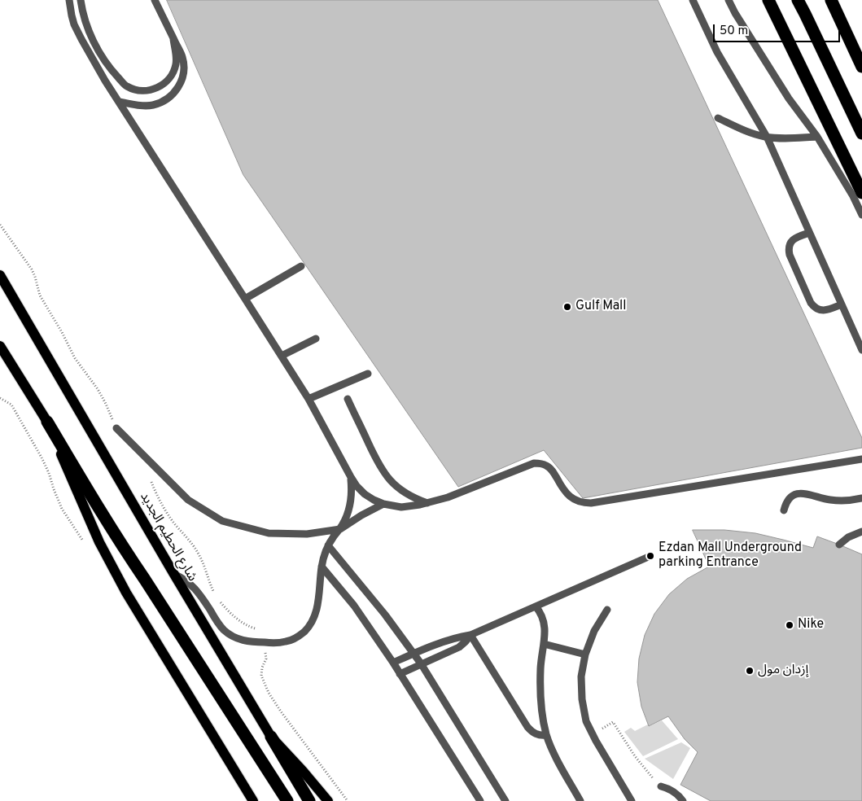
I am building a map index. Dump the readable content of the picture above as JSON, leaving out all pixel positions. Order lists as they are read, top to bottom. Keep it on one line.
{"streets":{"main road":["شارع الحطيم الجديد"]},"places":["Gulf Mall","Ezdan Mall Underground parking Entrance","Nike","إزدان مول"],"scale_bar":"50 m"}
